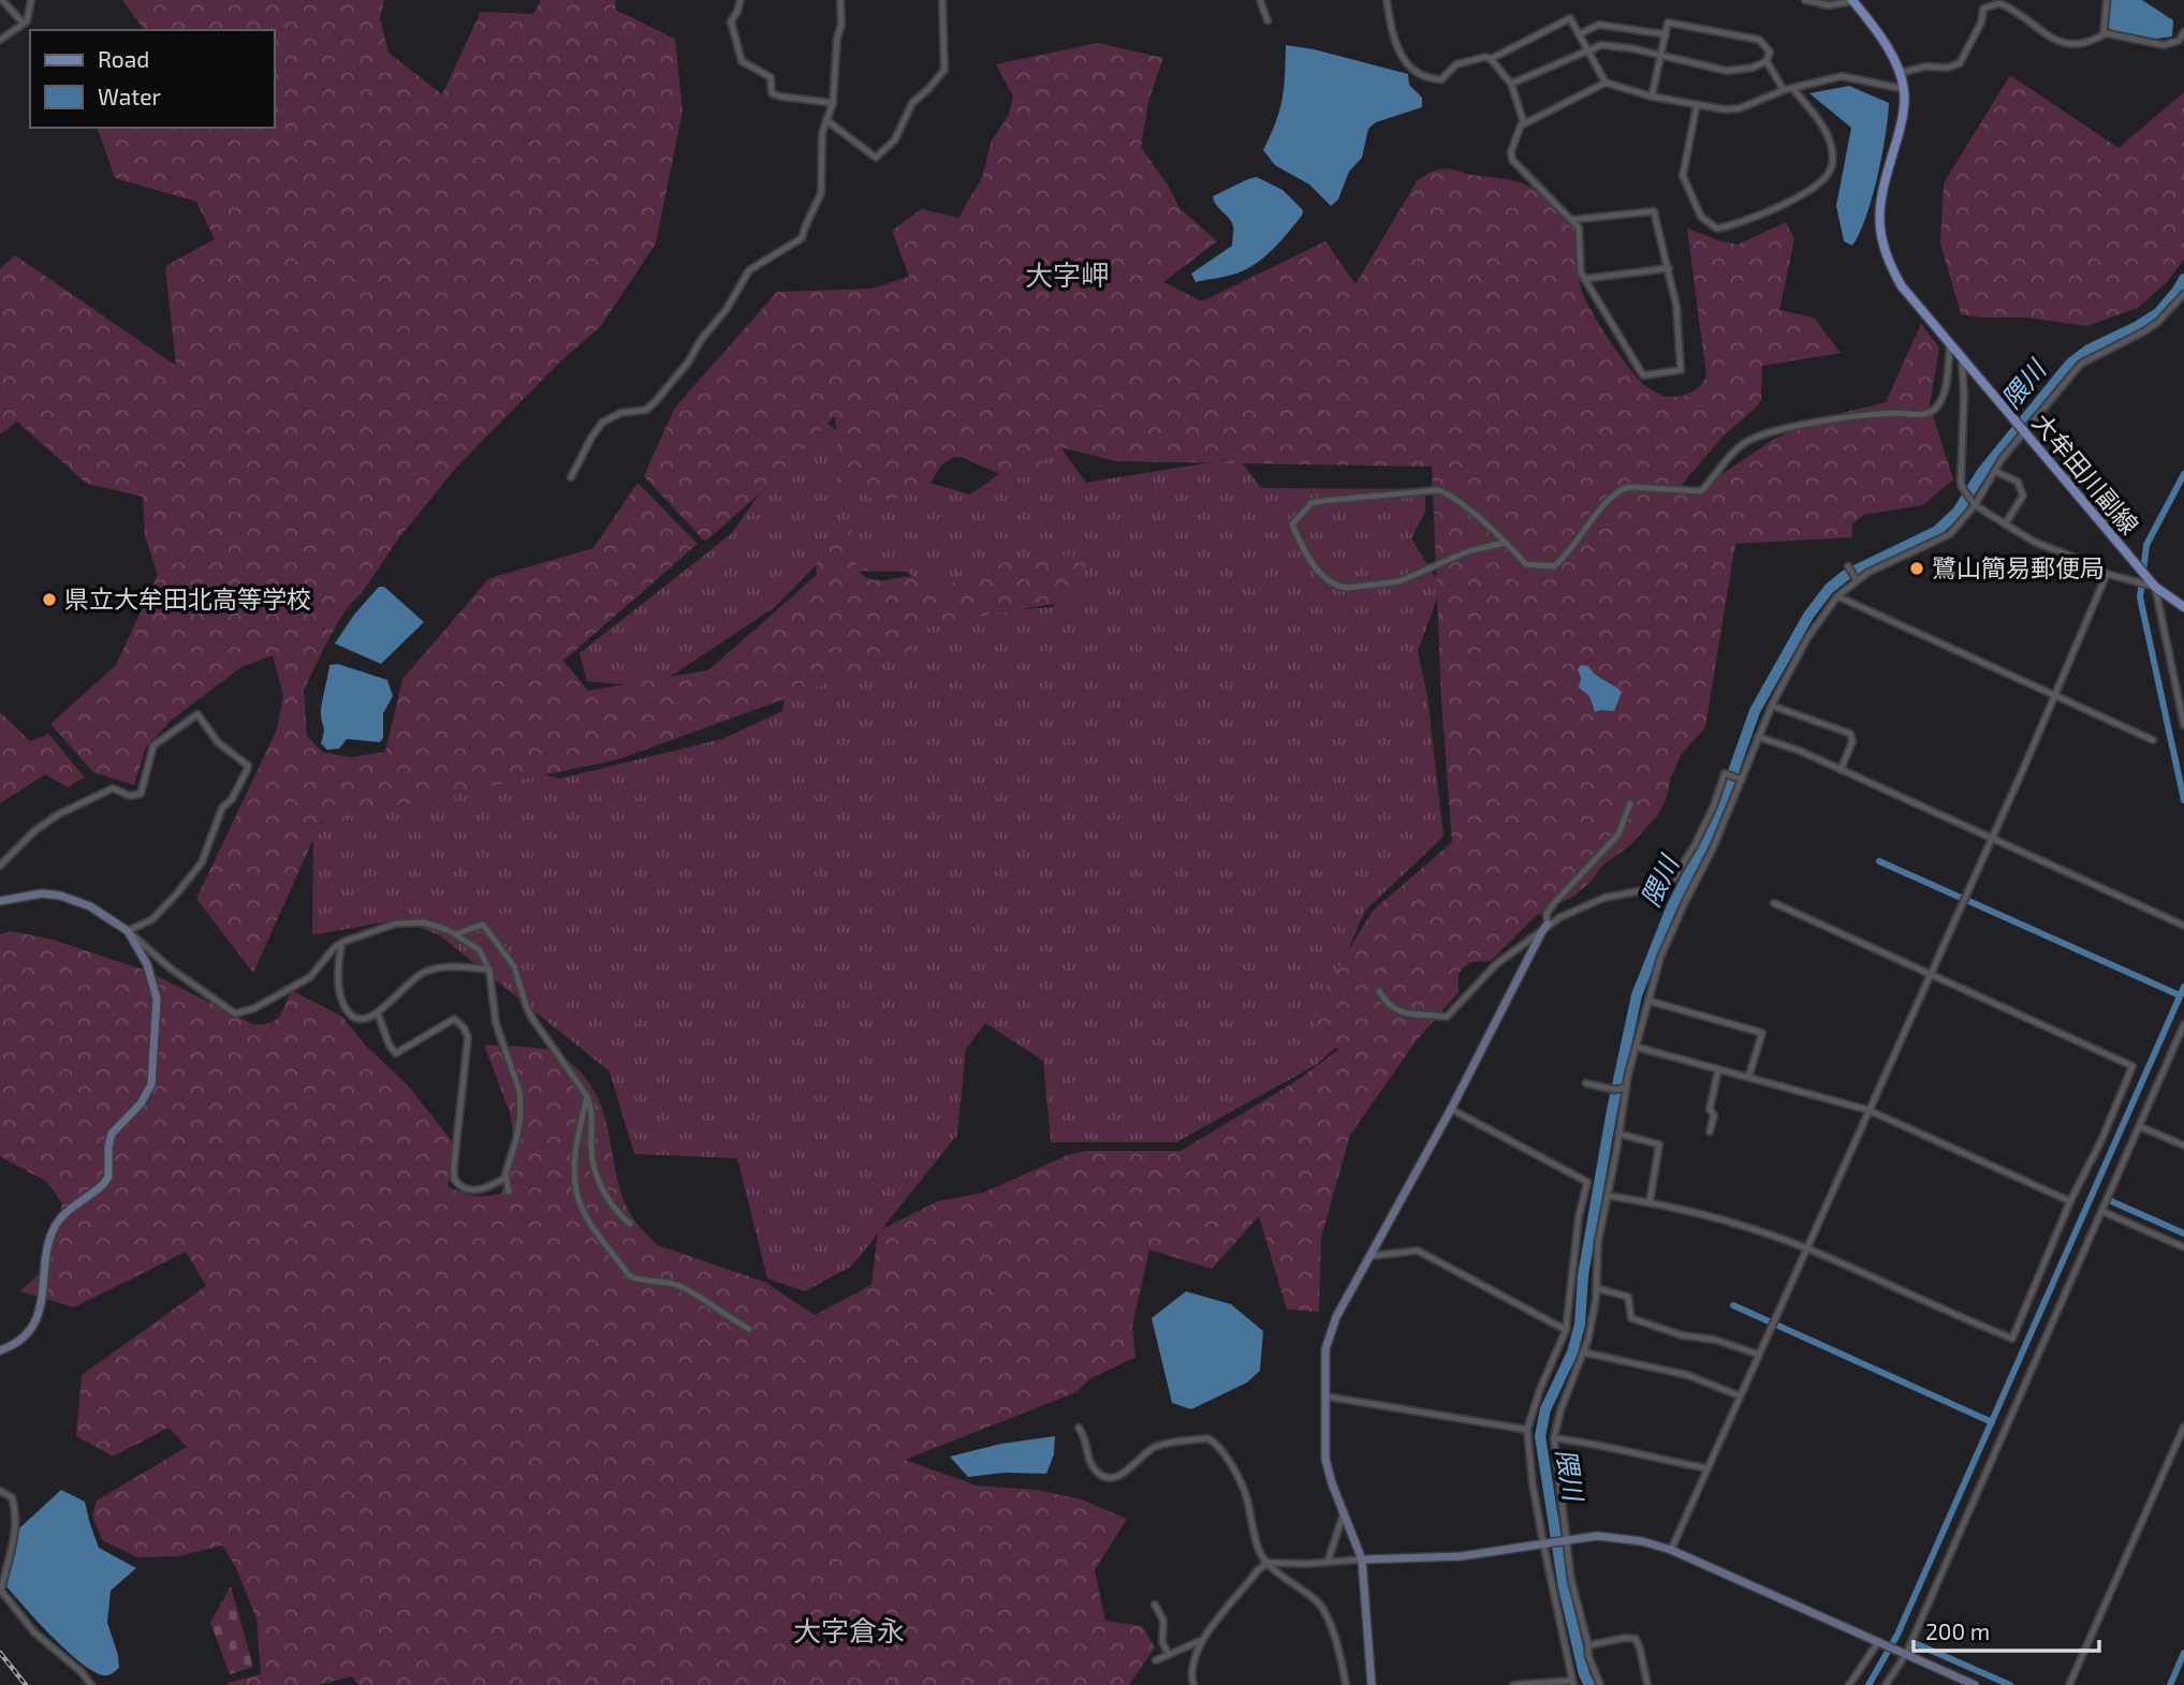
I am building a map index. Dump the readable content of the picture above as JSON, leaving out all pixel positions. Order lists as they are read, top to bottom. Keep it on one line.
{"streets":{"main road":["大牟田川副線"]},"districts":["大字岬","大字倉永"],"water":["隈川"],"places":["鷺山簡易郵便局","県立大牟田北高等学校"],"legend":["Road","Water"],"scale_bar":"200 m"}
